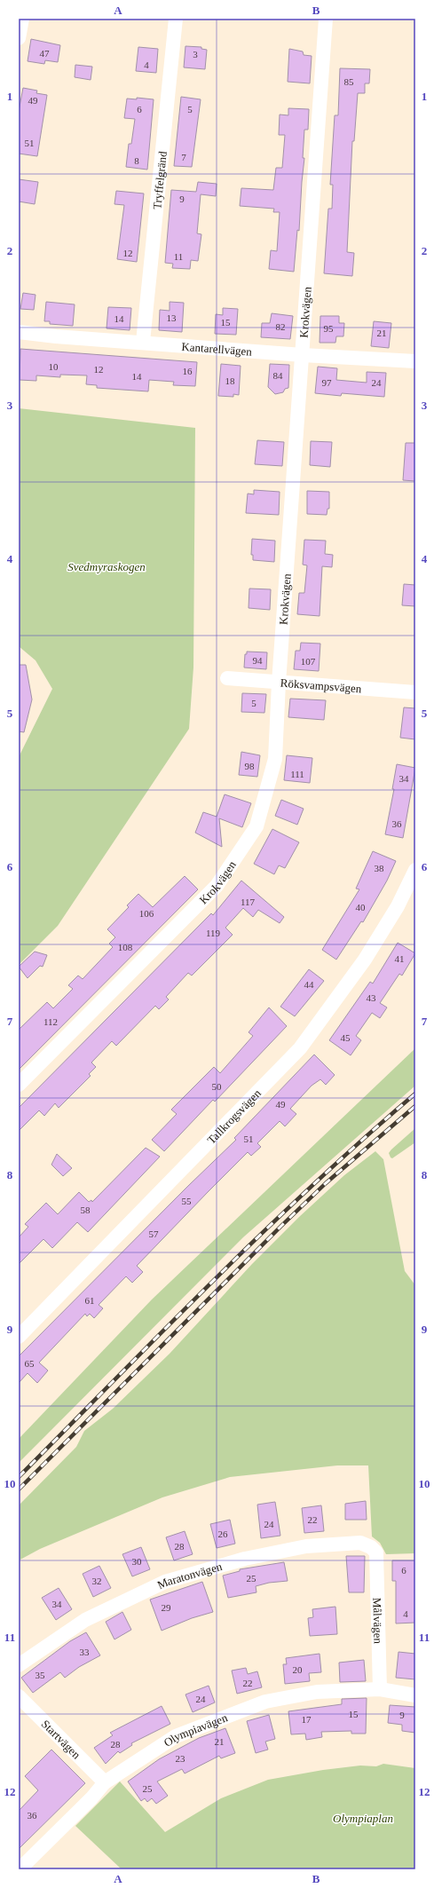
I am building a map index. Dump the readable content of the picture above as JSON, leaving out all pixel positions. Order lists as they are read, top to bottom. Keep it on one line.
{"streets":{"street":["Tryffelgränd","Krokvägen","Kantarellvägen","Röksvampsvägen","Tallkrogsvägen","Maratonvägen","Målvägen","Olympiavägen","Startvägen"]},"crossings":[["Tryffelgränd","Kantarellvägen"],["Krokvägen","Kantarellvägen"],["Krokvägen","Röksvampsvägen"],["Maratonvägen","Målvägen"],["Målvägen","Olympiavägen"],["Olympiavägen","Startvägen"]],"parks":["Svedmyraskogen","Olympiaplan"],"house_numbers":["47","3","4","85","49","6","5","51","7","8","9","12","11","13","14","15","82","95","21","10","12","16","84","14","18","97","24","94","107","5","98","111","34","36","38","117","40","106","119","108","41","44","43","112","45","50","49","51","55","58","57","61","65","22","24","26","28","30","6","25","32","34","29","4","33","20","35","22","24","15","9","17","21","28","23","25","36"],"grid":{"columns":["A","B"],"rows":["1","2","3","4","5","6","7","8","9","10","11","12"]}}
